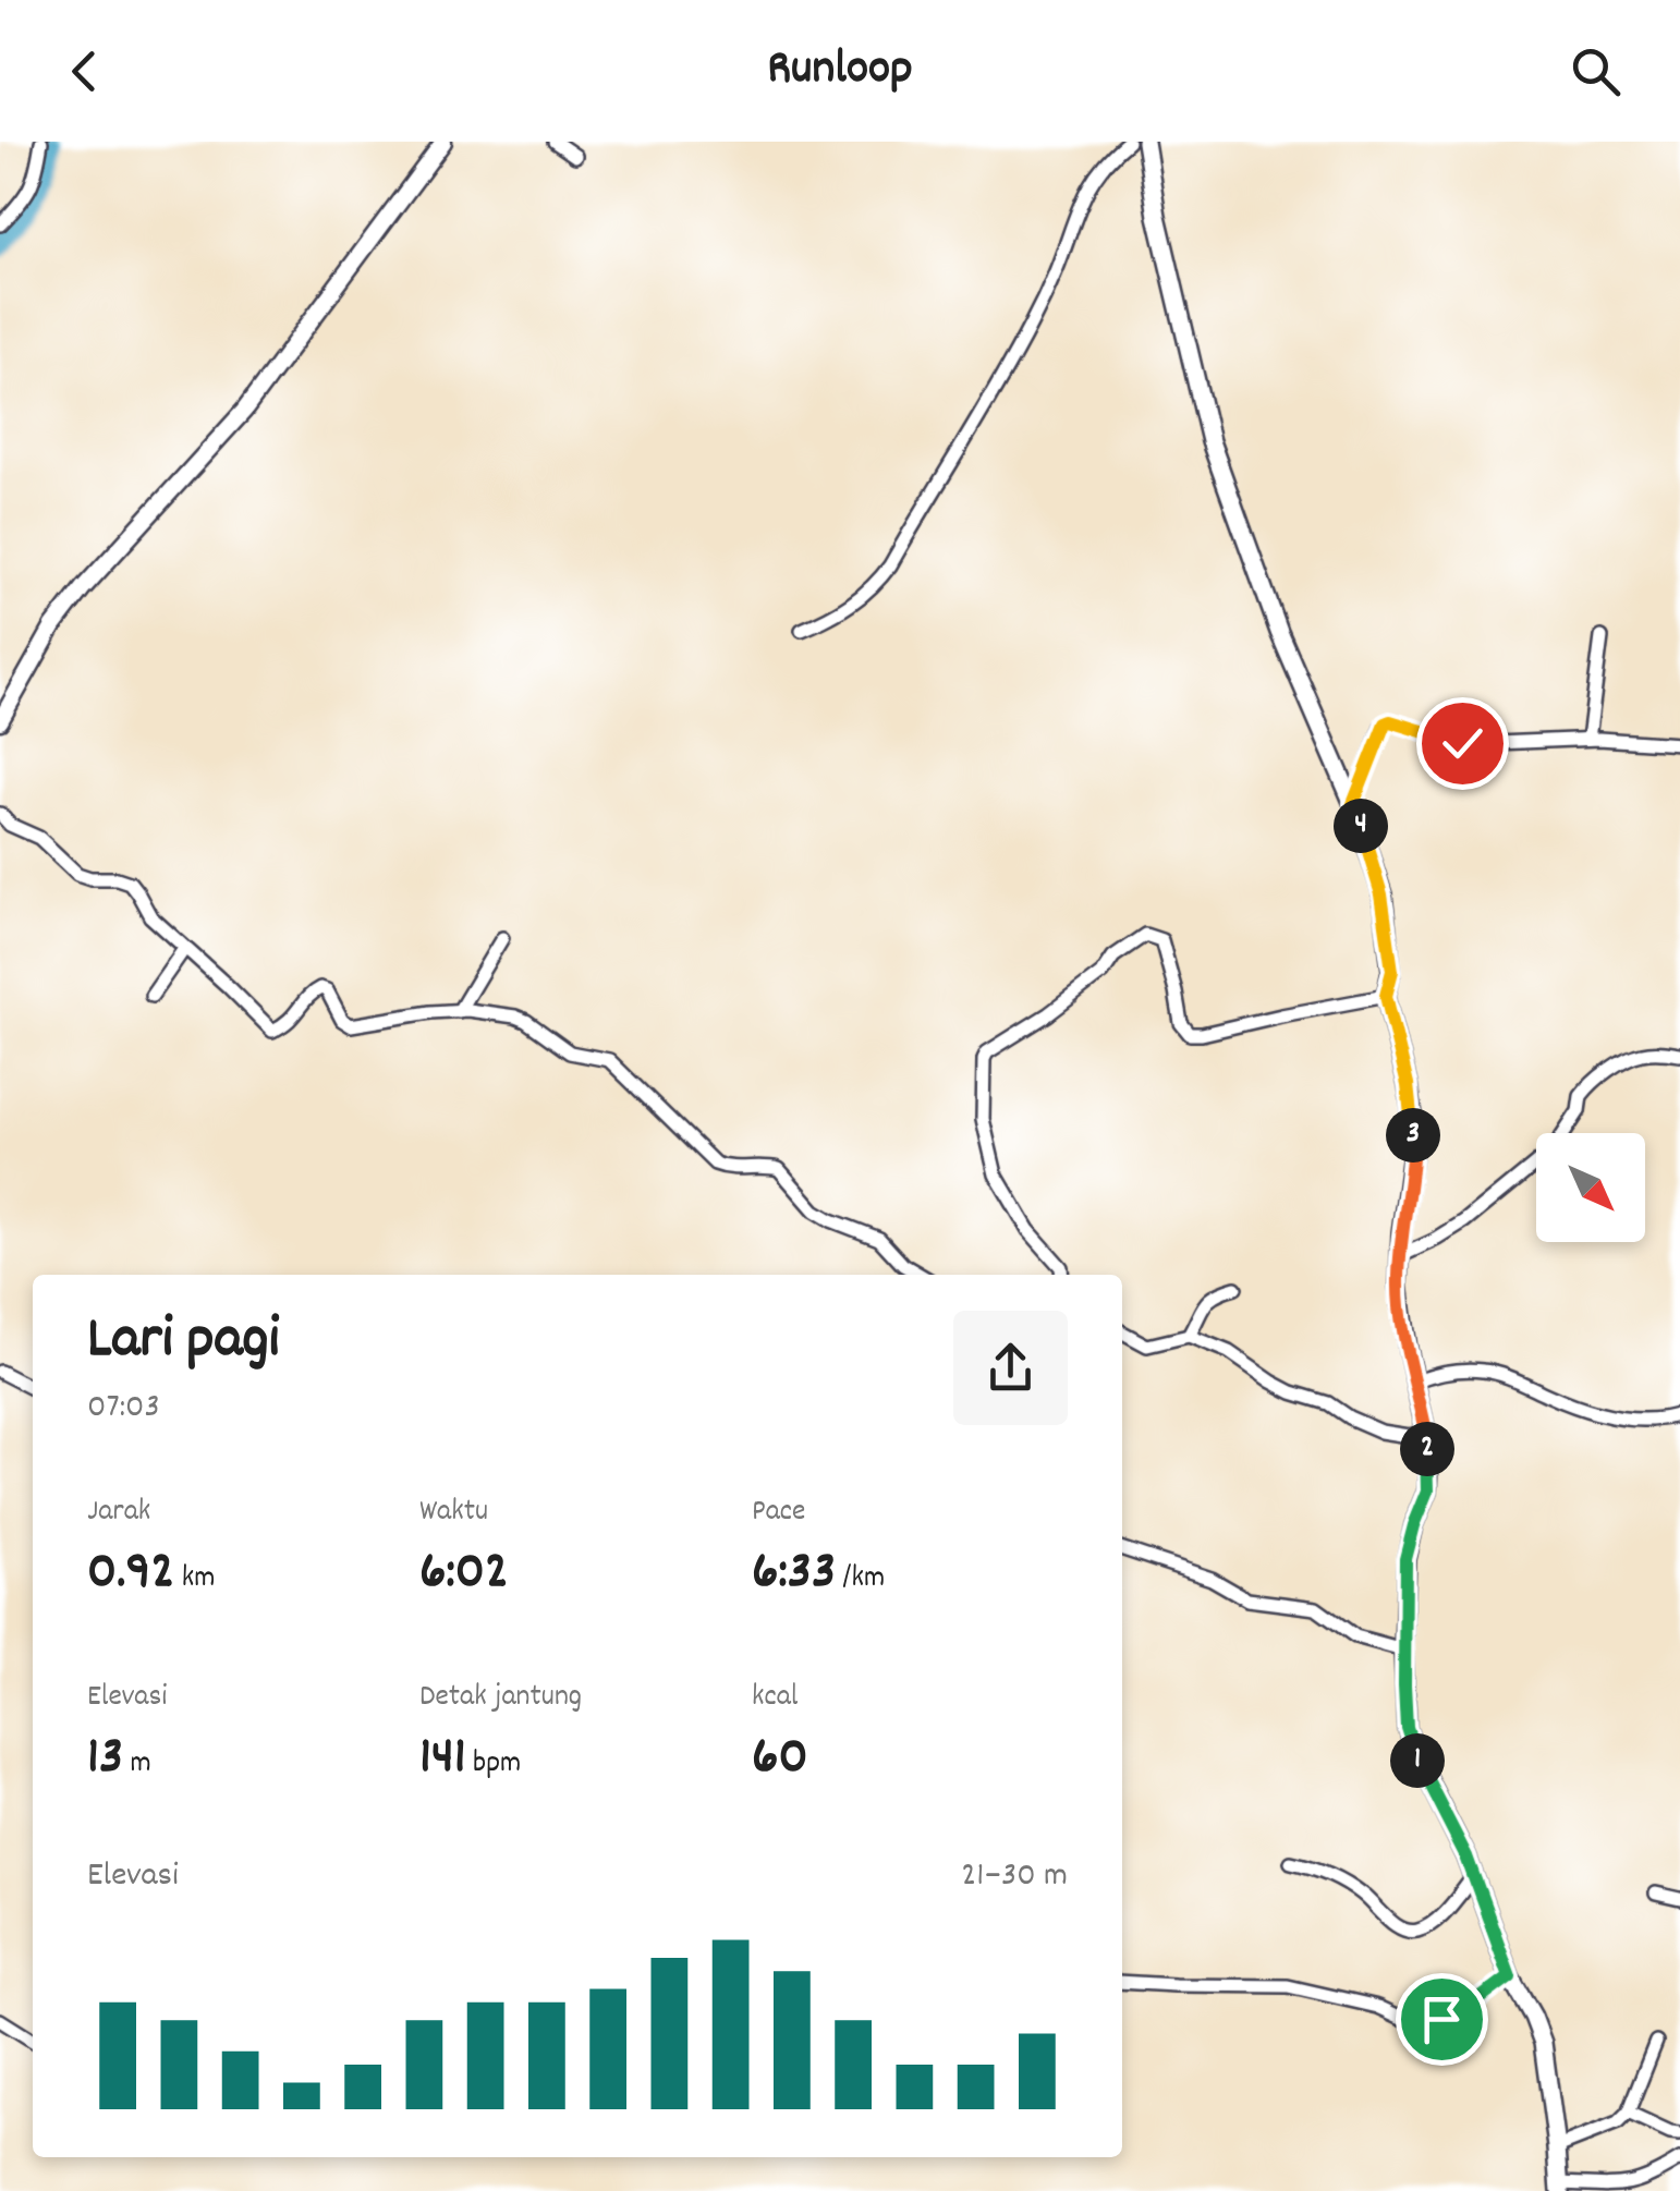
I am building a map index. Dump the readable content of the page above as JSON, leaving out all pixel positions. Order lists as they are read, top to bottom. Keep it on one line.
{"north":"bottom right","page":{"header":"Runloop","pins":["4","3","2","1"],"heading":["Lari pagi","07:03"],"stats":[["Jarak","0.92 km"],["Waktu","6:02"],["Pace","6:33 /km"],["Elevasi","13 m"],["Detak jantung","141 bpm"],["kcal","60"]],"chart":["Elevasi","21–30 m"]}}
